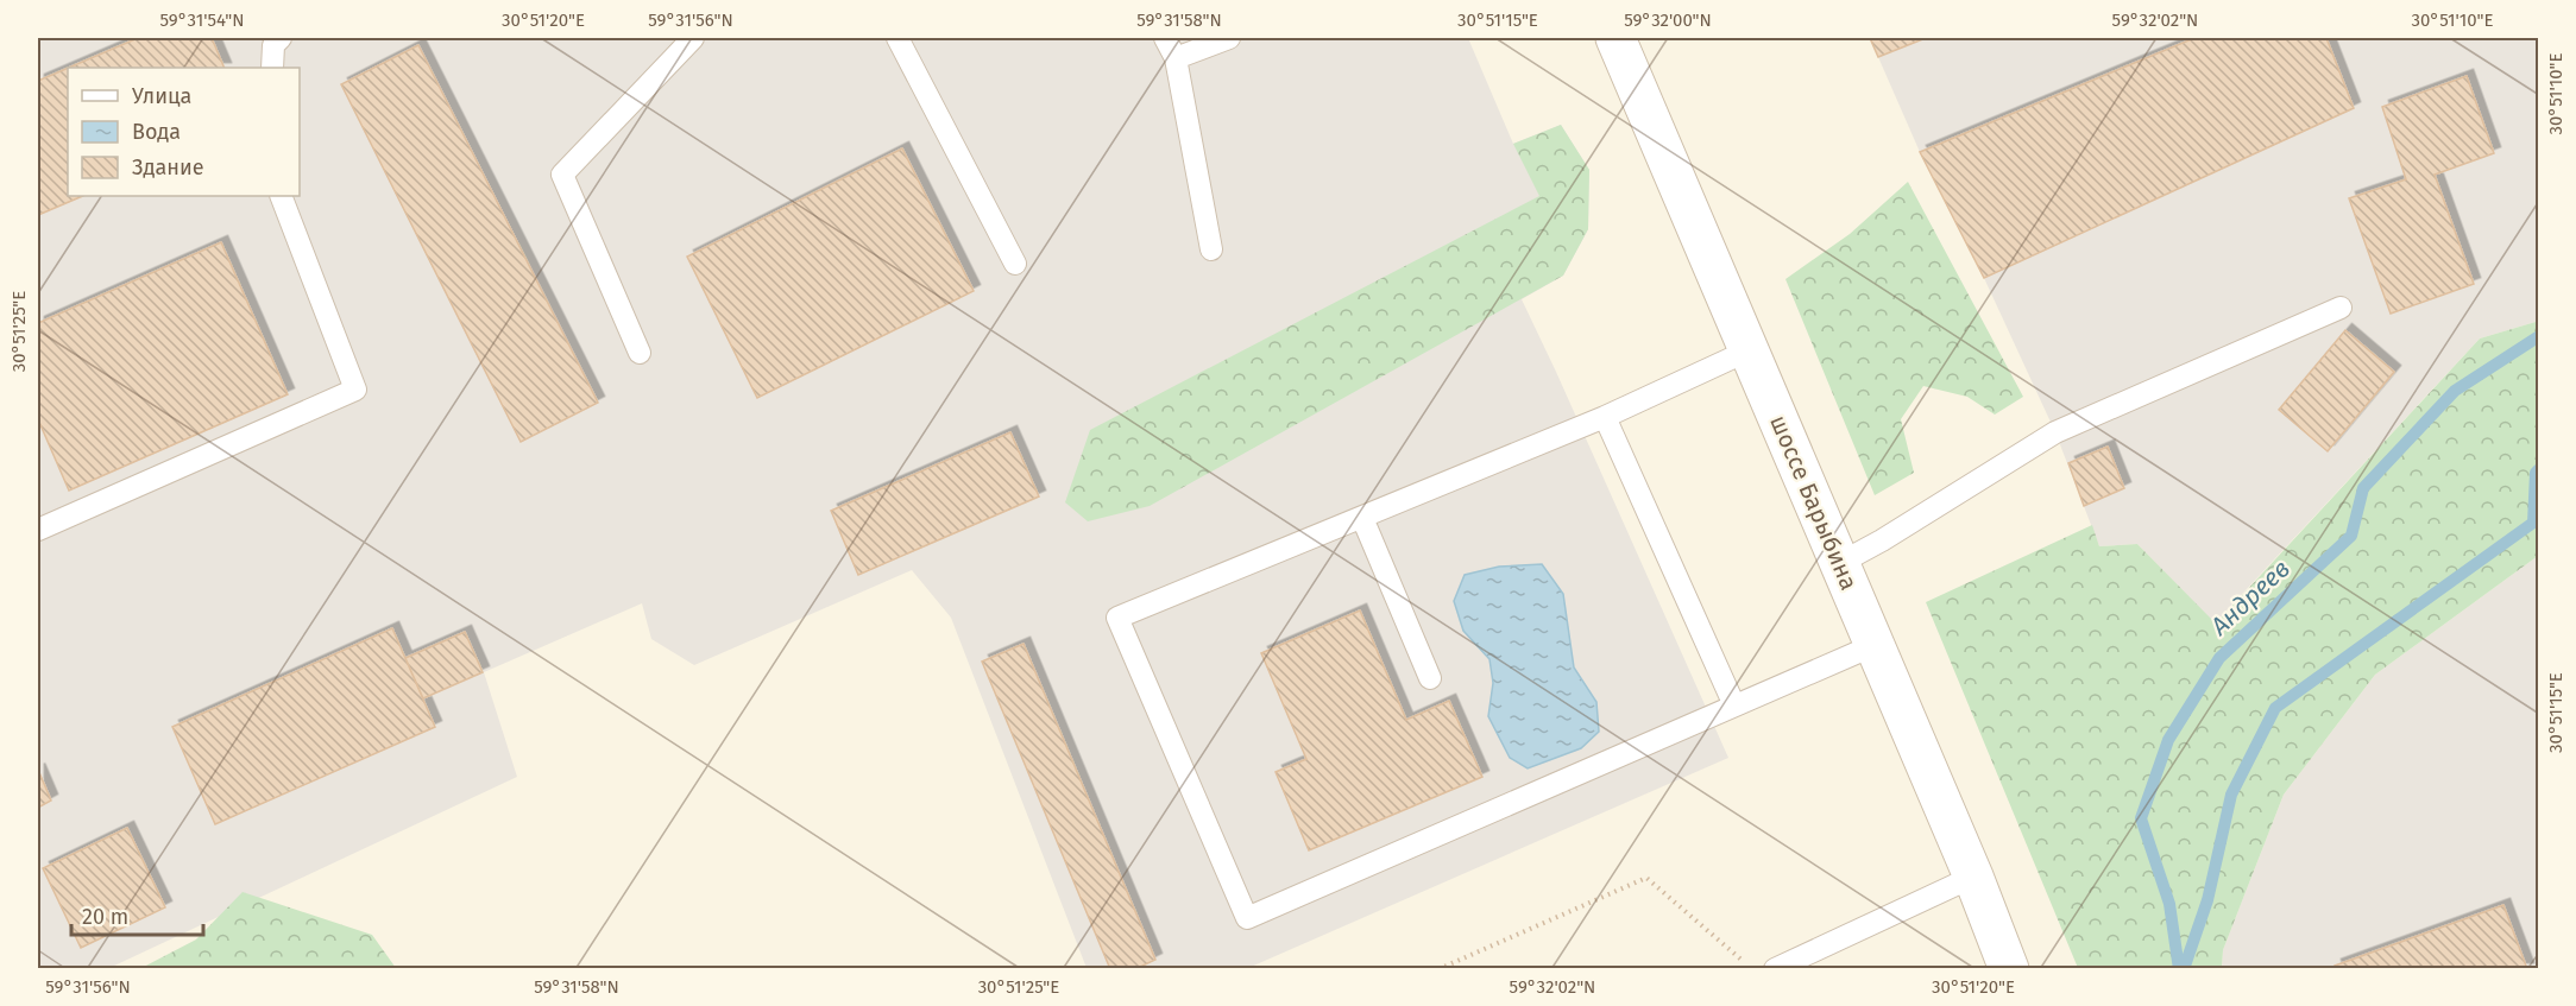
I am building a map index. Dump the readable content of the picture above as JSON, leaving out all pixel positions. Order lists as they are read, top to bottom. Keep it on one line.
{"streets":{"main road":["шоссе Барыбина"]},"water":["Андреев"],"legend":["Улица","Вода","Здание"],"scale_bar":"20 m","coordinates":["59°31'54\"N","30°51'20\"E","59°31'56\"N","59°31'58\"N","30°51'15\"E","59°32'00\"N","59°32'02\"N","30°51'10\"E","30°51'25\"E"]}
